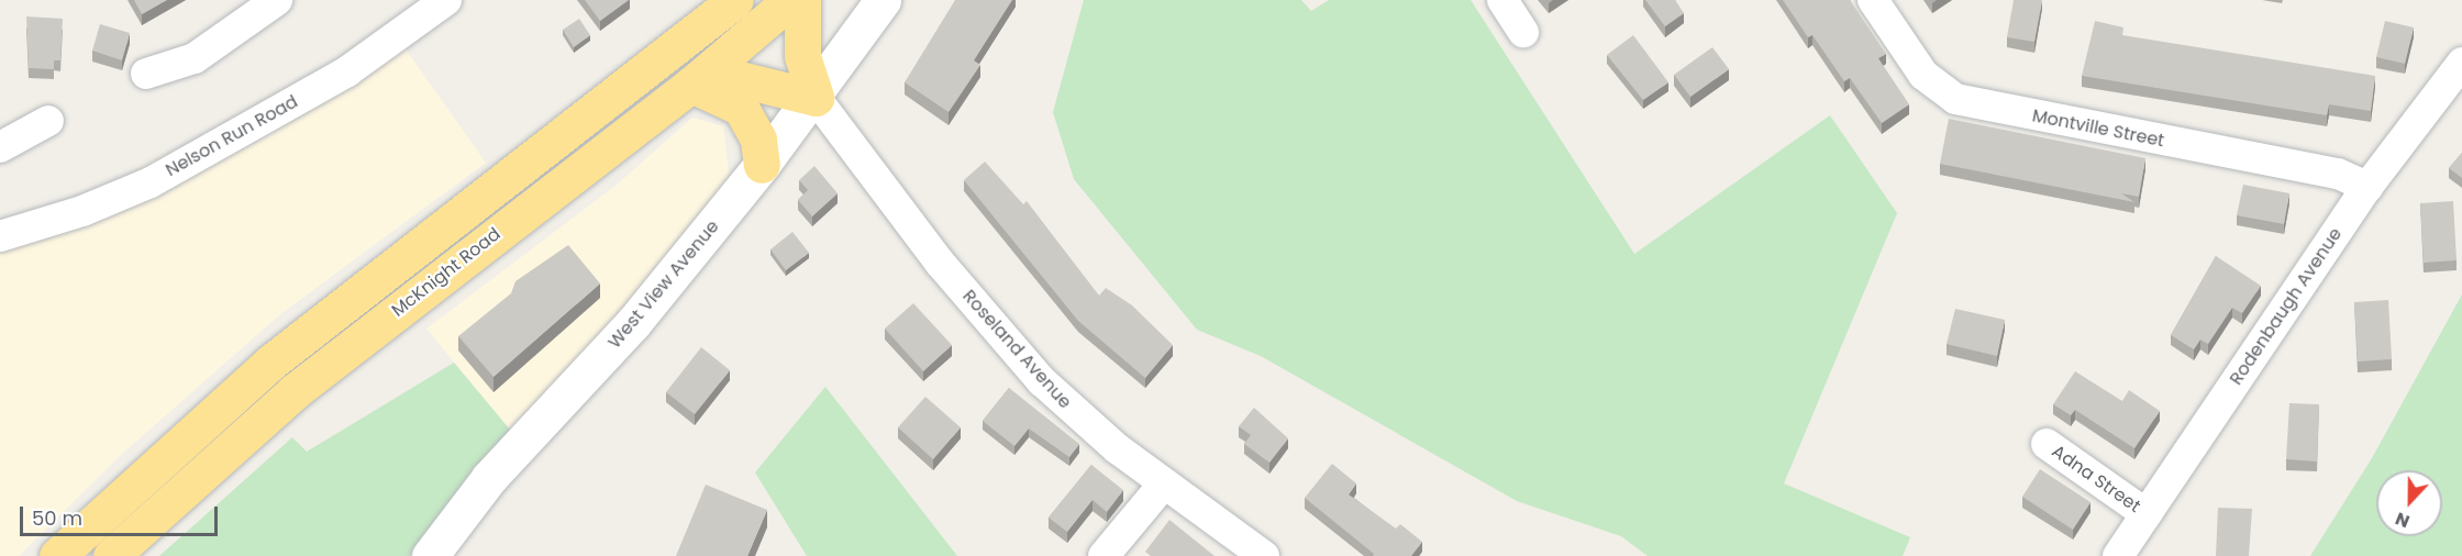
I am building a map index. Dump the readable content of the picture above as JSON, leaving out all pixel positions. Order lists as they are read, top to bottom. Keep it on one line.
{"streets":{"highway":["McKnight Road"],"street":["Montville Street","Nelson Run Road","West View Avenue","Rodenbaugh Avenue","Roseland Avenue","Adna Street"]},"crossings":[["Montville Street","Rodenbaugh Avenue"],["West View Avenue","Roseland Avenue"],["Rodenbaugh Avenue","Adna Street"]],"scale_bar":"50 m","north":"bottom"}
